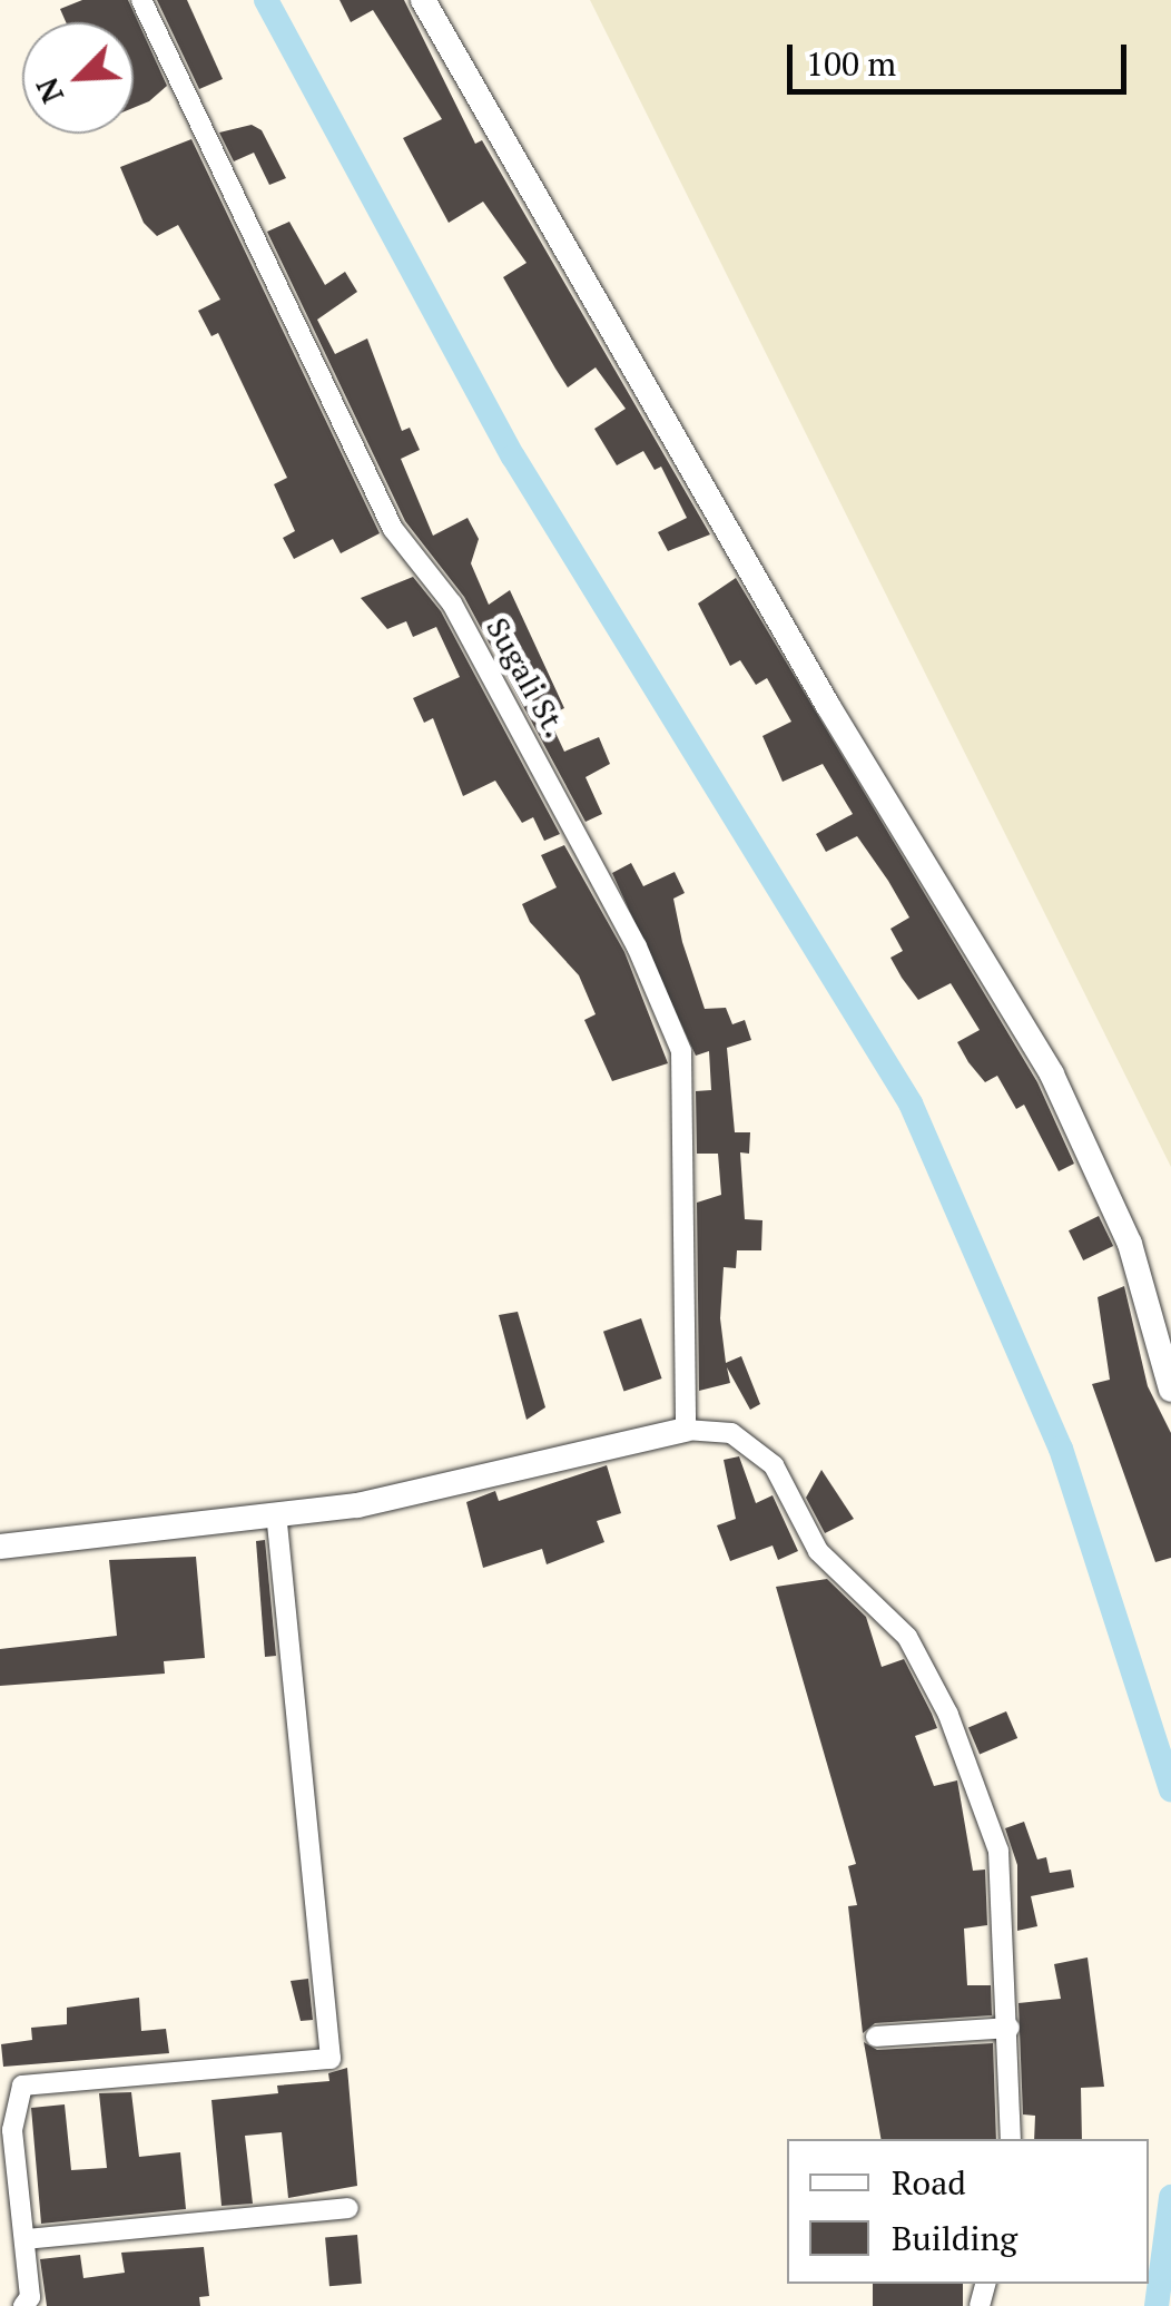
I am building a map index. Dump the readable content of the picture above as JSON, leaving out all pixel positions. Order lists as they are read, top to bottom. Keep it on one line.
{"streets":{"street":["Sugali St."]},"legend":["Road","Building"],"scale_bar":"100 m","north":"bottom left"}
